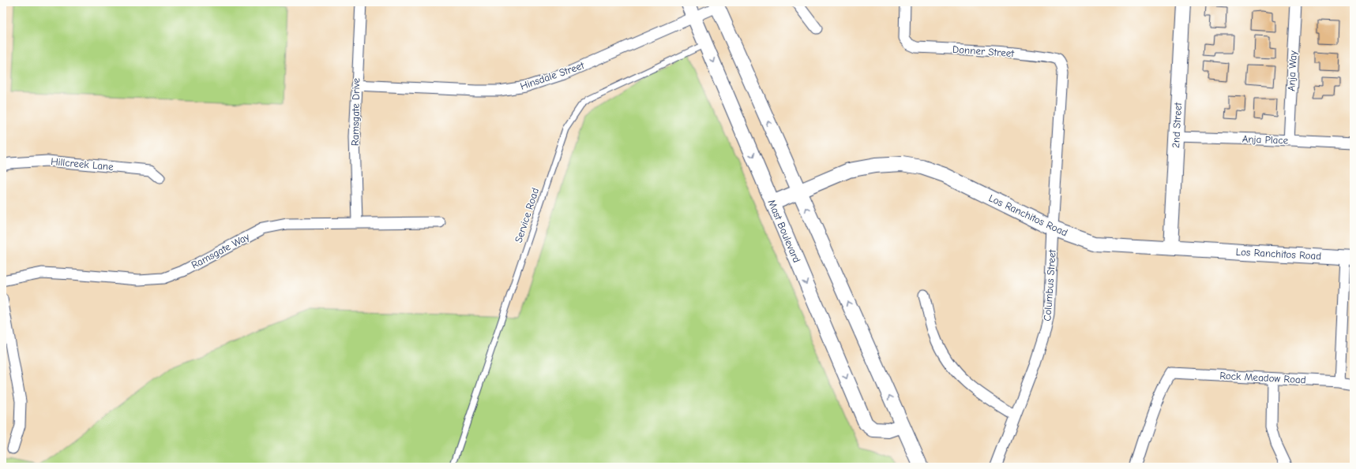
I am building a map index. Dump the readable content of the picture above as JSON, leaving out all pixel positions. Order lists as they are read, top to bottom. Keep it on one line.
{"streets":{"street":["Donner Street","Anja Way","Hinsdale Street","Ramsgate Drive","2nd Street","Anja Place","Hillcreek Lane","Los Ranchitos Road","Mast Boulevard","Ramsgate Way","Columbus Street","Rock Meadow Road"],"lane":["Service Road"]},"crossings":[["Donner Street","Columbus Street"],["Anja Way","Anja Place"],["Hinsdale Street","Ramsgate Drive"],["Hinsdale Street","Mast Boulevard"],["Ramsgate Drive","Ramsgate Way"],["2nd Street","Anja Place"],["2nd Street","Los Ranchitos Road"],["Service Road","Mast Boulevard"],["Los Ranchitos Road","Mast Boulevard"],["Los Ranchitos Road","Columbus Street"]]}
